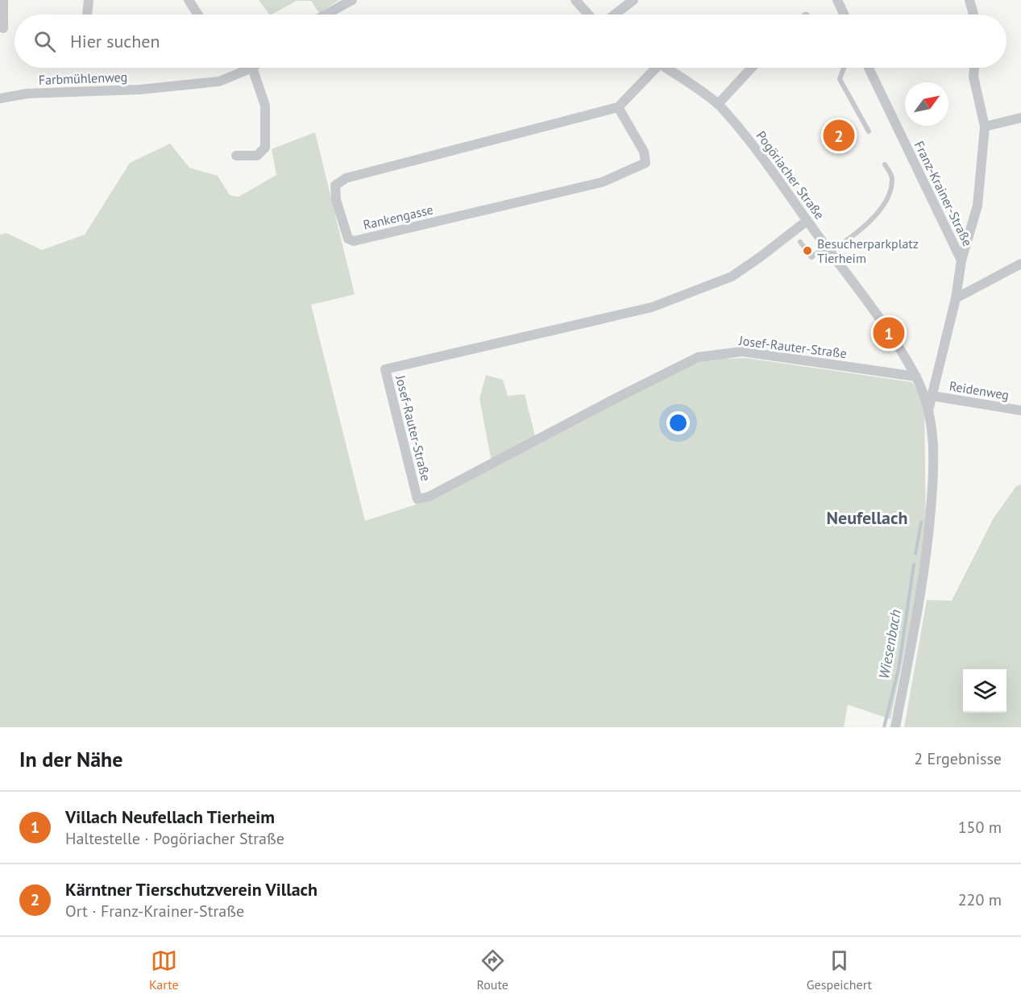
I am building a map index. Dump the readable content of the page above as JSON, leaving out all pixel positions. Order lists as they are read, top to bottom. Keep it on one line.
{"streets":{"street":["Farbmühlenweg","Pogöriacher Straße","Franz-Krainer-Straße","Rankengasse","Josef-Rauter-Straße","Reidenweg"]},"crossings":[["Pogöriacher Straße","Franz-Krainer-Straße"],["Pogöriacher Straße","Josef-Rauter-Straße"],["Franz-Krainer-Straße","Reidenweg"]],"districts":["Neufellach"],"water":["Wiesenbach"],"places":["Besucherparkplatz Tierheim"],"north":"top right","page":{"search":"Hier suchen","pins":["2","1"],"heading":["In der Nähe","2 Ergebnisse"],"list":[{"mark":"1","name":"Villach Neufellach Tierheim","note":"Haltestelle · Pogöriacher Straße","value":"150 m"},{"mark":"2","name":"Kärntner Tierschutzverein Villach","note":"Ort · Franz-Krainer-Straße","value":"220 m"}],"nav":["Karte","Route","Gespeichert"]}}
